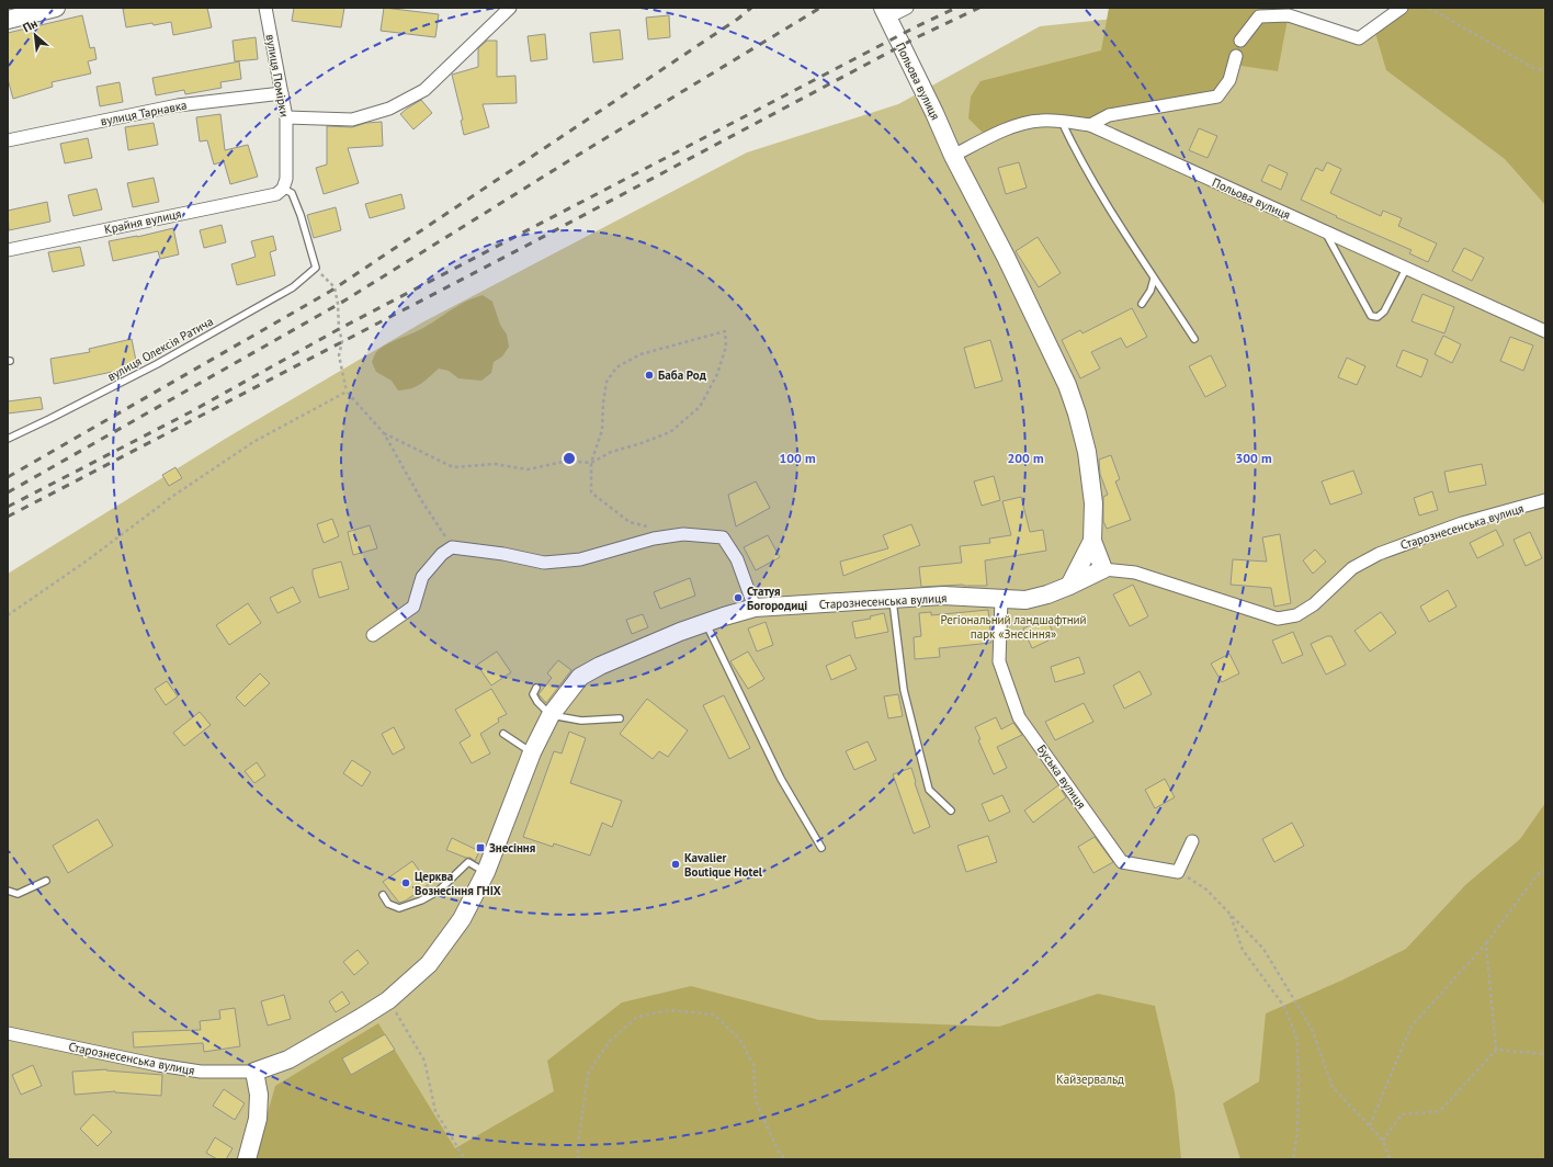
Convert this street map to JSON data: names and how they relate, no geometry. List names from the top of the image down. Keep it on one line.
{"streets":{"street":["вулиця Помірки","Польова вулиця","вулиця Тарнавка","Крайня вулиця","Старознесенська вулиця","Буська вулиця"],"lane":["вулиця Олексія Ратича"]},"crossings":[["вулиця Помірки","вулиця Тарнавка"],["вулиця Помірки","Крайня вулиця"],["Польова вулиця","Старознесенська вулиця"],["Старознесенська вулиця","Буська вулиця"]],"parks":["Регіональний ландшафтний парк «Знесіння»","Кайзервальд"],"places":{"other":["Баба Род","Статуя Богородиці","Kavalier Boutique Hotel","Церква Вознесіння ГНІХ"],"transit":["Знесіння"]},"north":"top left","rings":["100 m","200 m","300 m"]}
